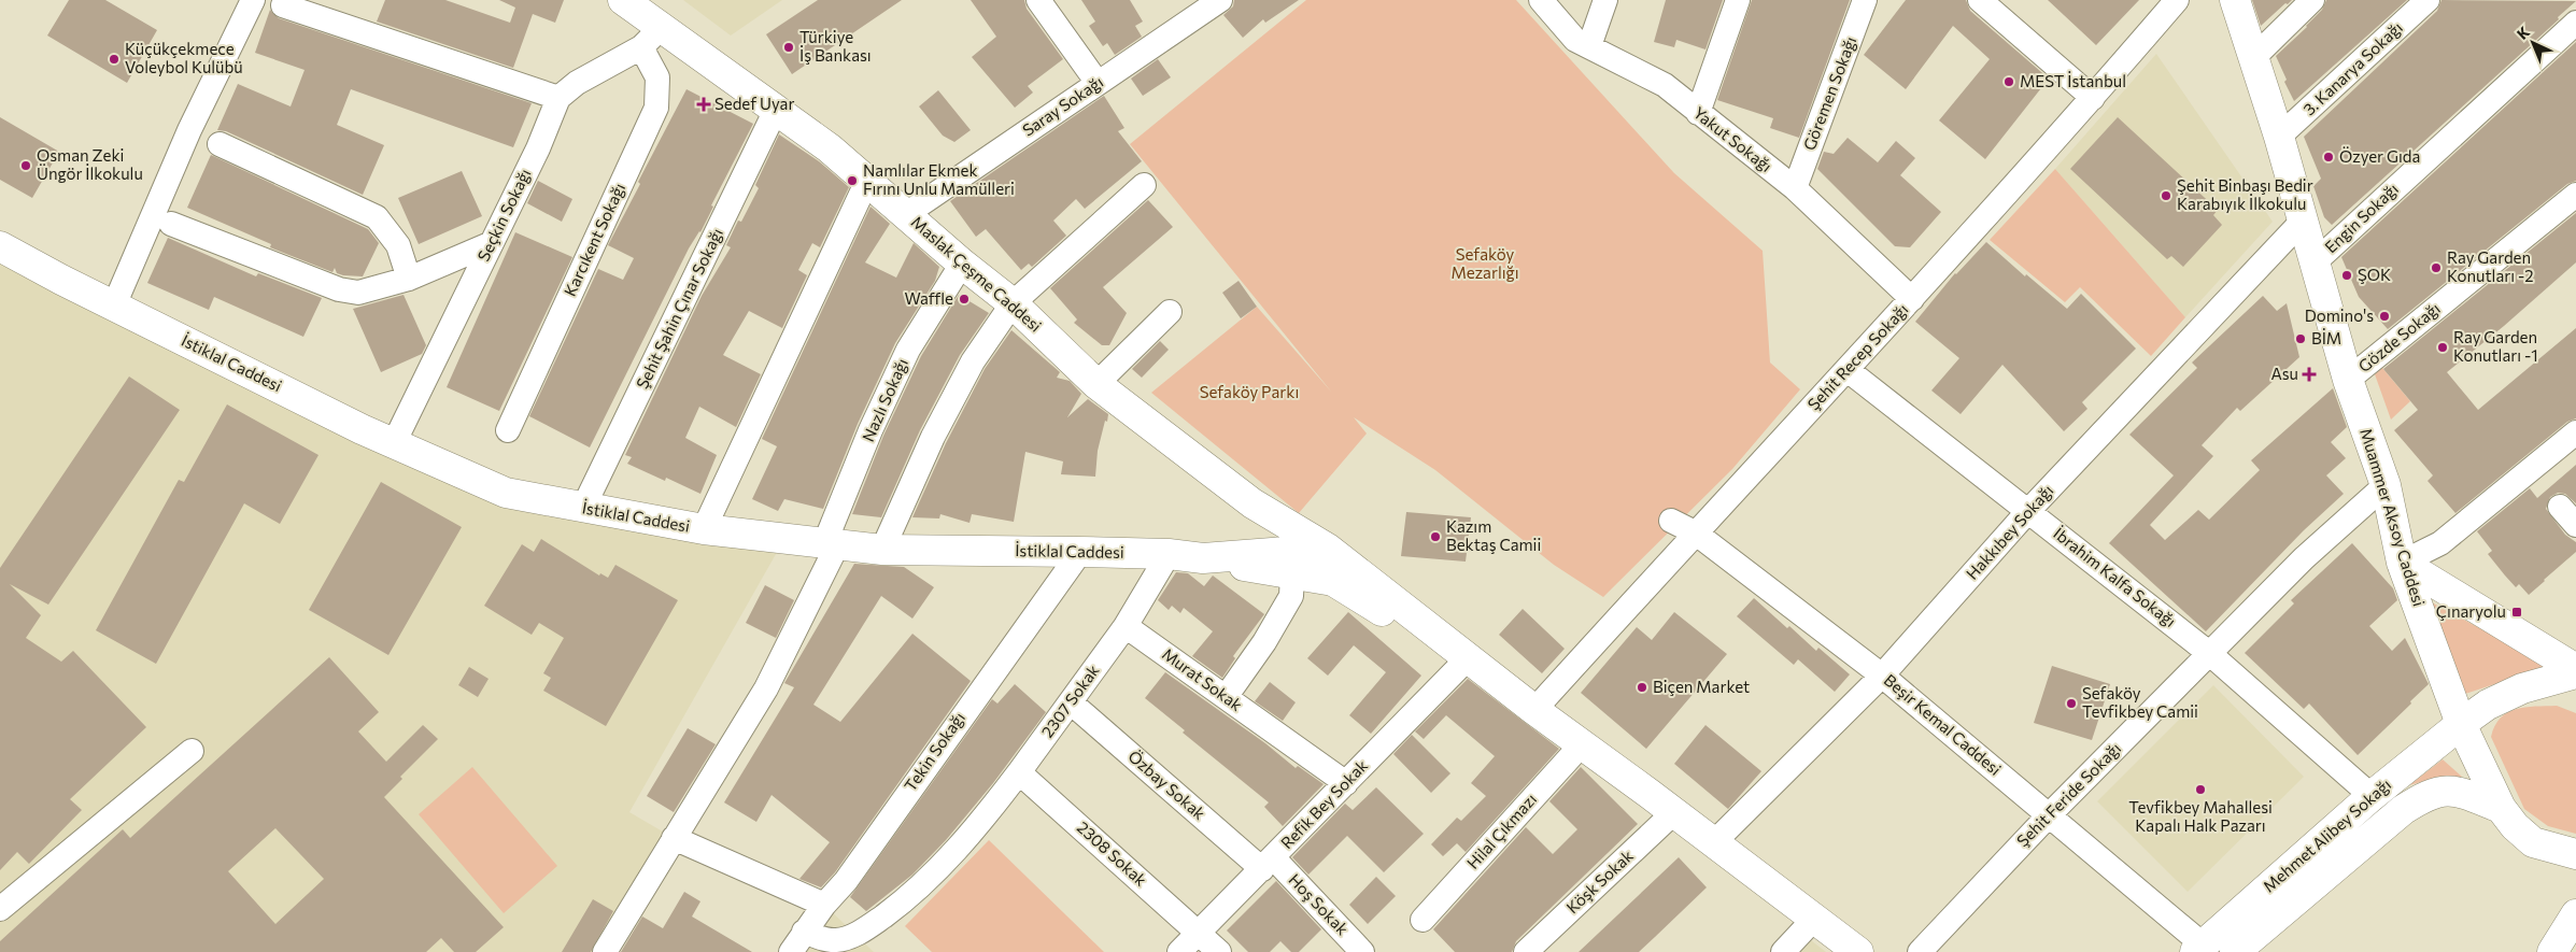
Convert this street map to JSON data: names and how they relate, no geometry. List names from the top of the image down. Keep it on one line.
{"streets":{"street":["3. Kanarya Sokağı","Göremen Sokağı","Saray Sokağı","Yakut Sokağı","Seçkin Sokağı","Engin Sokağı","Karcıkent Sokağı","Maslak Çeşme Caddesi","Şehit Şahin Çınar Sokağı","Gözde Sokağı","Şehit Recep Sokağı","İstiklal Caddesi","Nazlı Sokağı","Muammer Aksoy Caddesi","Hakkıbey Sokağı","İbrahim Kalfa Sokağı","Murat Sokak","2307 Sokak","Beşir Kemal Caddesi","Tekin Sokağı","Özbay Sokak","Şehit Feride Sokağı","Refik Bey Sokak","Hilal Çıkmazı","Mehmet Alibey Sokağı","2308 Sokak","Köşk Sokak","Hoş Sokak"]},"crossings":[["3. Kanarya Sokağı","Muammer Aksoy Caddesi"],["Göremen Sokağı","Yakut Sokağı"],["Saray Sokağı","Maslak Çeşme Caddesi"],["Yakut Sokağı","Şehit Recep Sokağı"],["Seçkin Sokağı","Karcıkent Sokağı"],["Seçkin Sokağı","Maslak Çeşme Caddesi"],["Seçkin Sokağı","İstiklal Caddesi"],["Engin Sokağı","Muammer Aksoy Caddesi"],["Karcıkent Sokağı","Maslak Çeşme Caddesi"],["Maslak Çeşme Caddesi","Şehit Şahin Çınar Sokağı"],["Maslak Çeşme Caddesi","İstiklal Caddesi"],["Maslak Çeşme Caddesi","Nazlı Sokağı"],["Maslak Çeşme Caddesi","Refik Bey Sokak"],["Şehit Şahin Çınar Sokağı","İstiklal Caddesi"],["Gözde Sokağı","Muammer Aksoy Caddesi"],["Şehit Recep Sokağı","İbrahim Kalfa Sokağı"],["Şehit Recep Sokağı","Beşir Kemal Caddesi"],["İstiklal Caddesi","Nazlı Sokağı"],["İstiklal Caddesi","Tekin Sokağı"],["Muammer Aksoy Caddesi","Hakkıbey Sokağı"],["Muammer Aksoy Caddesi","Şehit Feride Sokağı"],["Muammer Aksoy Caddesi","Mehmet Alibey Sokağı"],["Hakkıbey Sokağı","İbrahim Kalfa Sokağı"],["Hakkıbey Sokağı","Beşir Kemal Caddesi"],["İbrahim Kalfa Sokağı","Şehit Feride Sokağı"],["İbrahim Kalfa Sokağı","Mehmet Alibey Sokağı"],["Murat Sokak","2307 Sokak"],["Murat Sokak","Refik Bey Sokak"],["2307 Sokak","Tekin Sokağı"],["2307 Sokak","Özbay Sokak"],["2307 Sokak","2308 Sokak"],["Beşir Kemal Caddesi","Şehit Feride Sokağı"],["Beşir Kemal Caddesi","Mehmet Alibey Sokağı"],["Özbay Sokak","Refik Bey Sokak"],["Özbay Sokak","Hoş Sokak"],["Refik Bey Sokak","2308 Sokak"],["Refik Bey Sokak","Hoş Sokak"]],"parks":["Sefaköy Mezarlığı","Sefaköy Parkı"],"places":{"other":["Türkiye İş Bankası","Küçükçekmece Voleybol Kulübü","MEST İstanbul","Özyer Gıda","Osman Zeki Üngör İlkokulu","Namlılar Ekmek Fırını Unlu Mamülleri","Şehit Binbaşı Bedir Karabıyık İlkokulu","Ray Garden Konutları -2","ŞOK","Waffle","Domino's","BİM","Ray Garden Konutları -1","Kazım Bektaş Camii","Biçen Market","Sefaköy Tevfikbey Camii","Tevfikbey Mahallesi Kapalı Halk Pazarı"],"health":["Sedef Uyar","Asu"],"transit":["Çınaryolu"]},"north":"top left"}
